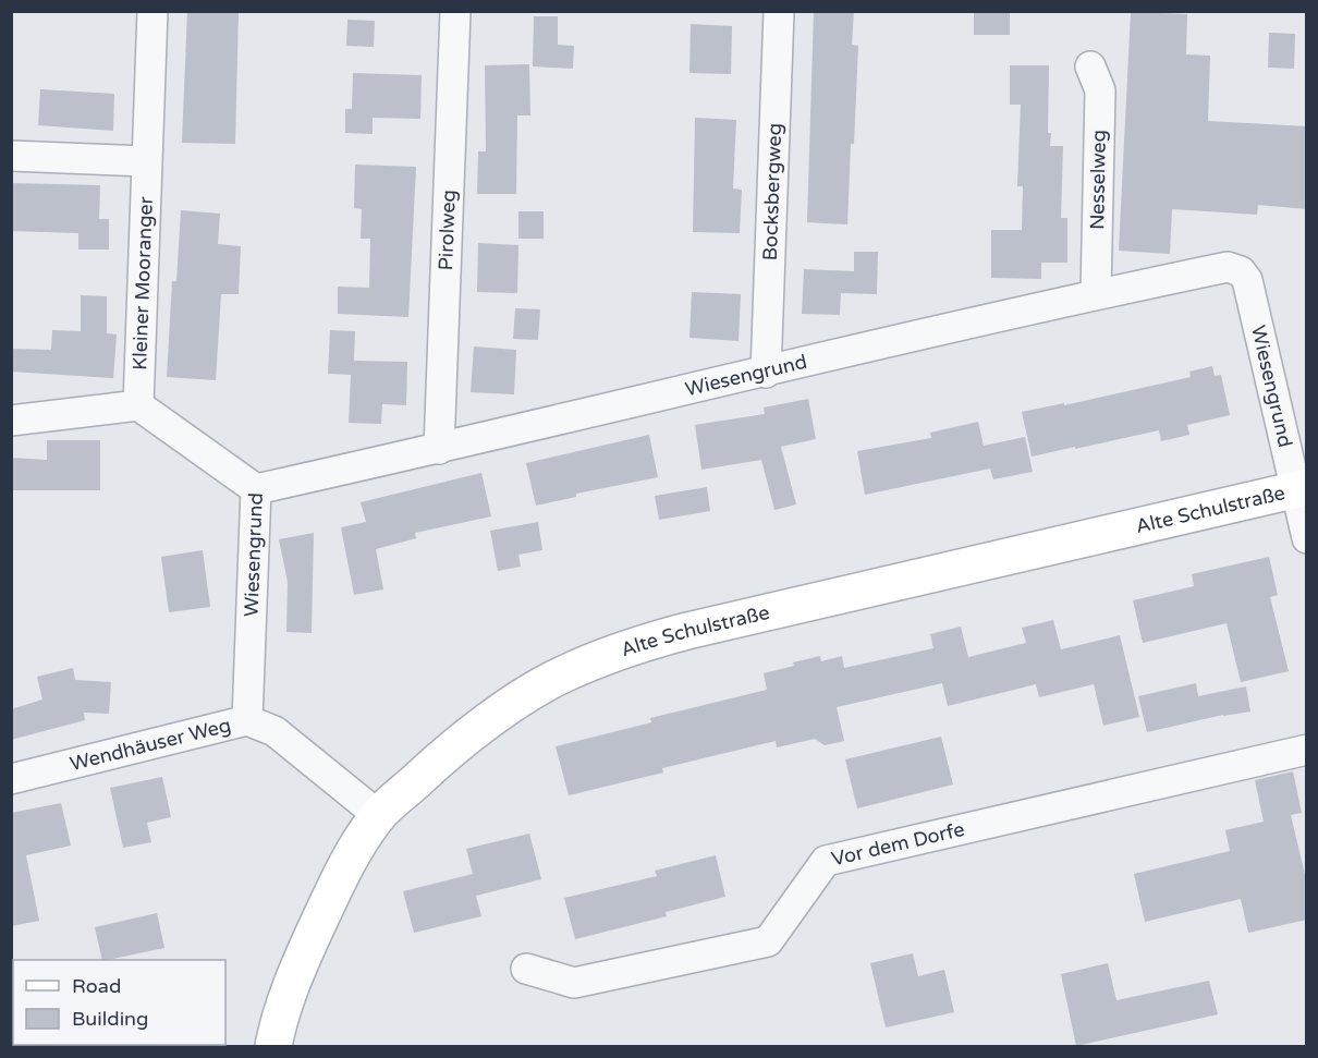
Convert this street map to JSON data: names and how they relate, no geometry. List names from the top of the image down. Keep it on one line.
{"streets":{"street":["Nesselweg","Bocksbergweg","Pirolweg","Kleiner Mooranger","Wiesengrund","Alte Schulstraße","Wendhäuser Weg","Vor dem Dorfe"]},"crossings":[["Nesselweg","Wiesengrund"],["Bocksbergweg","Wiesengrund"],["Pirolweg","Wiesengrund"],["Wiesengrund","Alte Schulstraße"],["Wiesengrund","Wendhäuser Weg"],["Alte Schulstraße","Wendhäuser Weg"]],"legend":["Road","Building"]}
